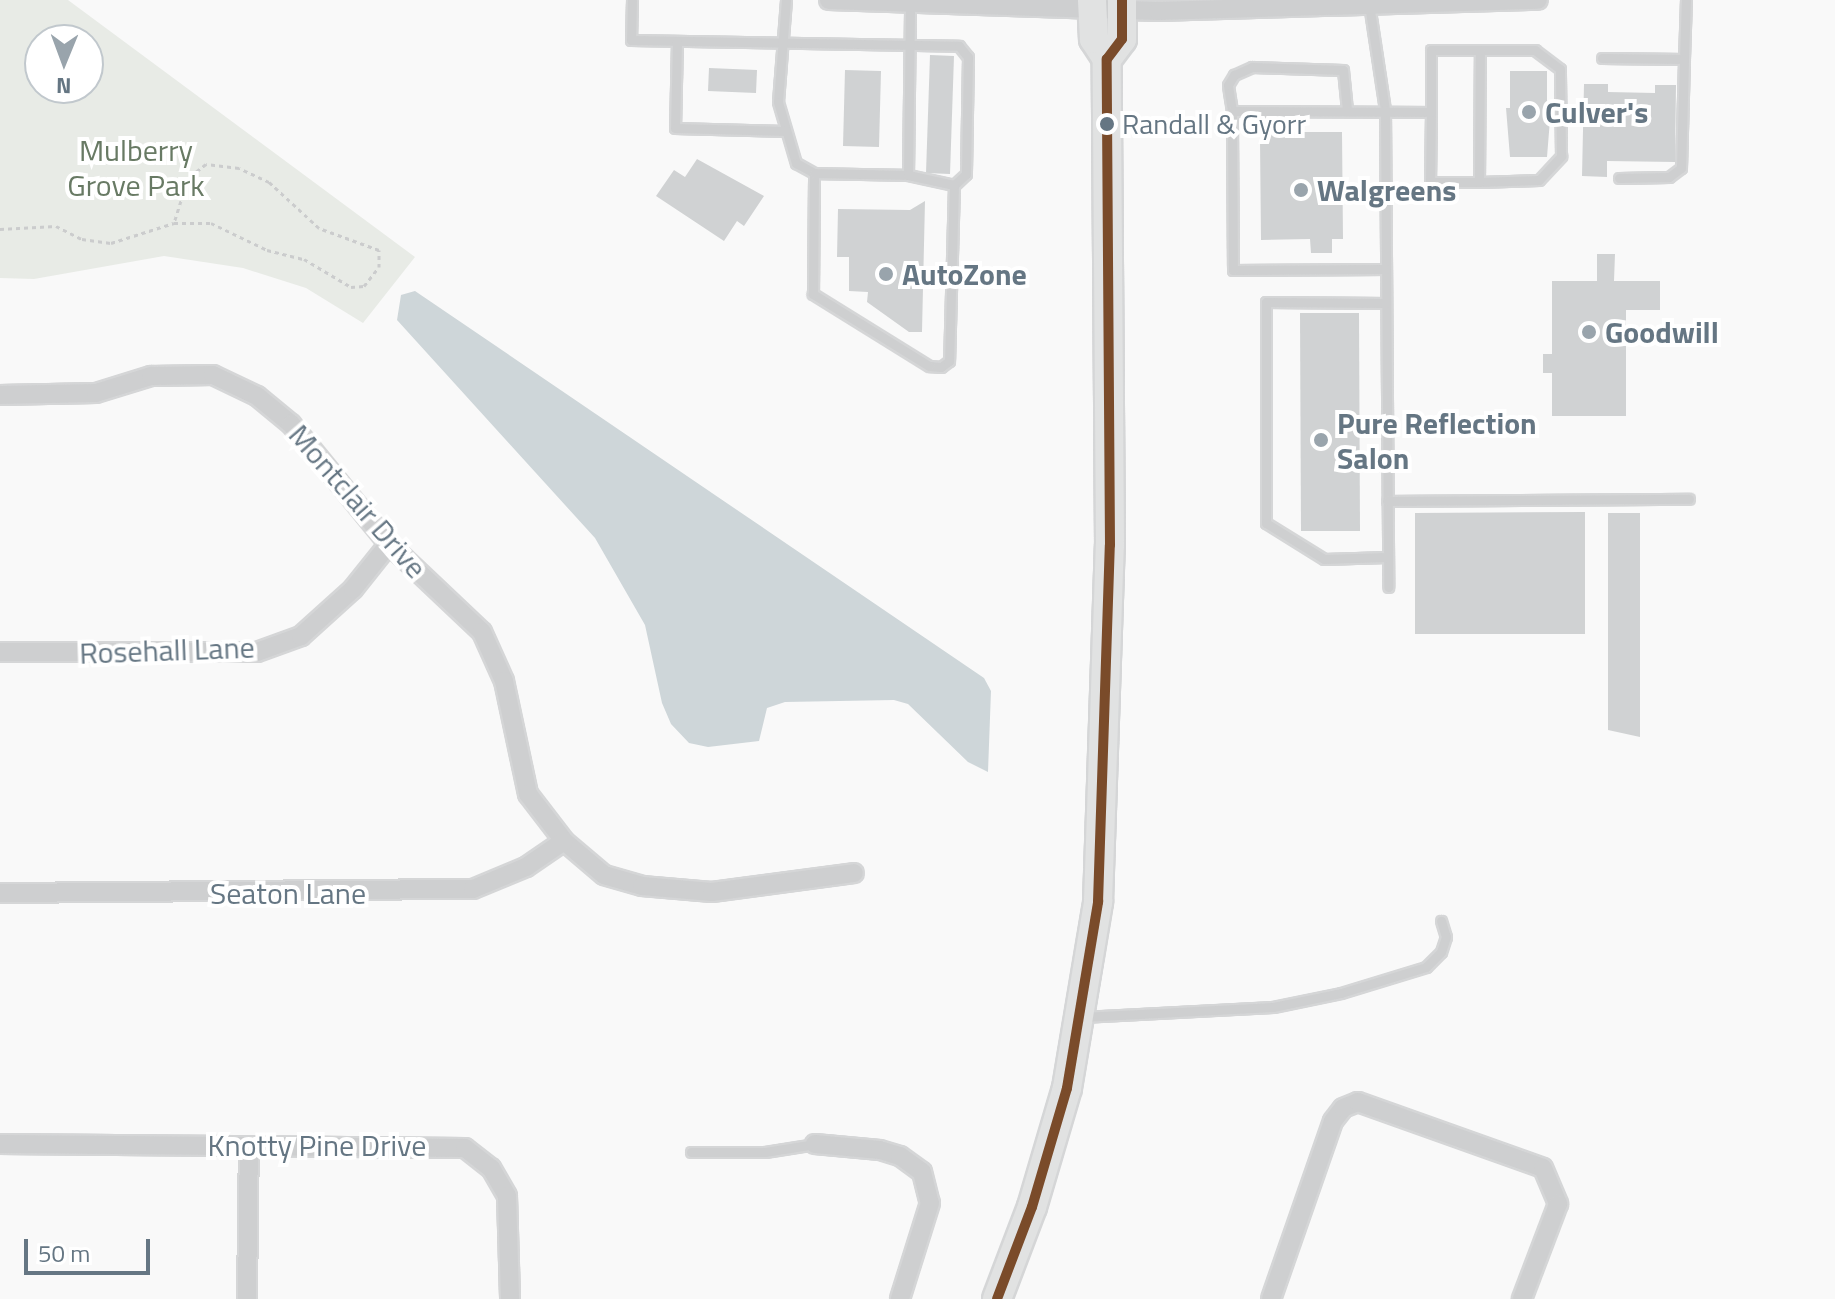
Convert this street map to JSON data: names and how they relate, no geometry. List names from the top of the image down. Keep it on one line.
{"streets":{"street":["Montclair Drive","Rosehall Lane","Seaton Lane","Knotty Pine Drive"]},"crossings":[["Montclair Drive","Rosehall Lane"],["Montclair Drive","Seaton Lane"]],"parks":["Mulberry Grove Park"],"places":["Culver's","Randall & Gyorr","Walgreens","AutoZone","Goodwill","Pure Reflection Salon"],"scale_bar":"50 m","north":"bottom"}
